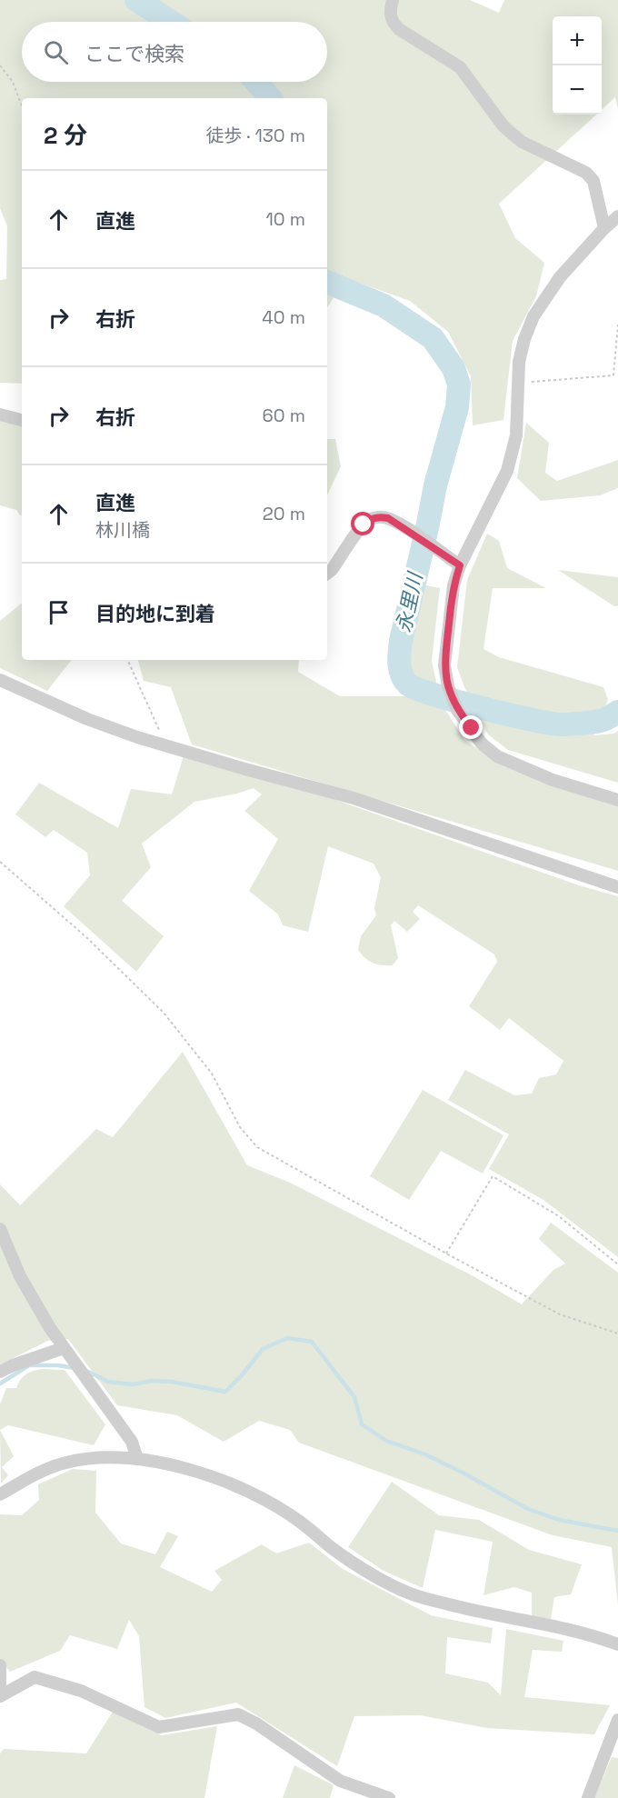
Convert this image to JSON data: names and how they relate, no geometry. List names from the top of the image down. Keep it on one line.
{"water":["永里川"],"page":{"map_buttons":["+","−"],"search":"ここで検索","heading":["2 分","徒歩 · 130 m"],"list":[["直進","10 m"],["右折","40 m"],["右折","60 m"],["直進","林川橋","20 m"],"目的地に到着"]}}
